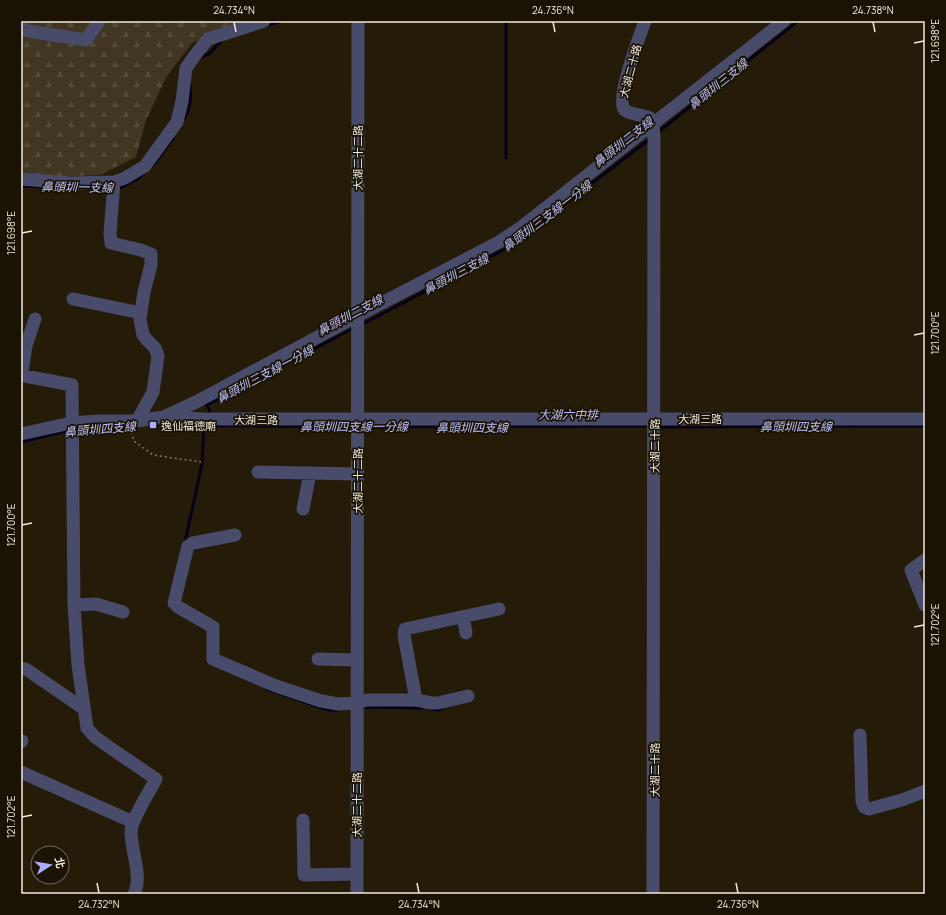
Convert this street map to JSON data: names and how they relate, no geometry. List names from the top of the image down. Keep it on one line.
{"streets":{"street":["大湖二十路","大湖二十二路","大湖三路"]},"crossings":[["大湖二十路","大湖三路"],["大湖二十二路","大湖三路"]],"water":["鼻頭圳三支線","鼻頭圳二支線","鼻頭圳一支線","鼻頭圳三支線一分線","大湖六中排","鼻頭圳四支線一分線","鼻頭圳四支線"],"places":{"transit":["逸仙福德廟"]},"north":"right","coordinates":["24.734°N","24.736°N","24.738°N","121.698°E","121.700°E","121.702°E","24.732°N"]}
